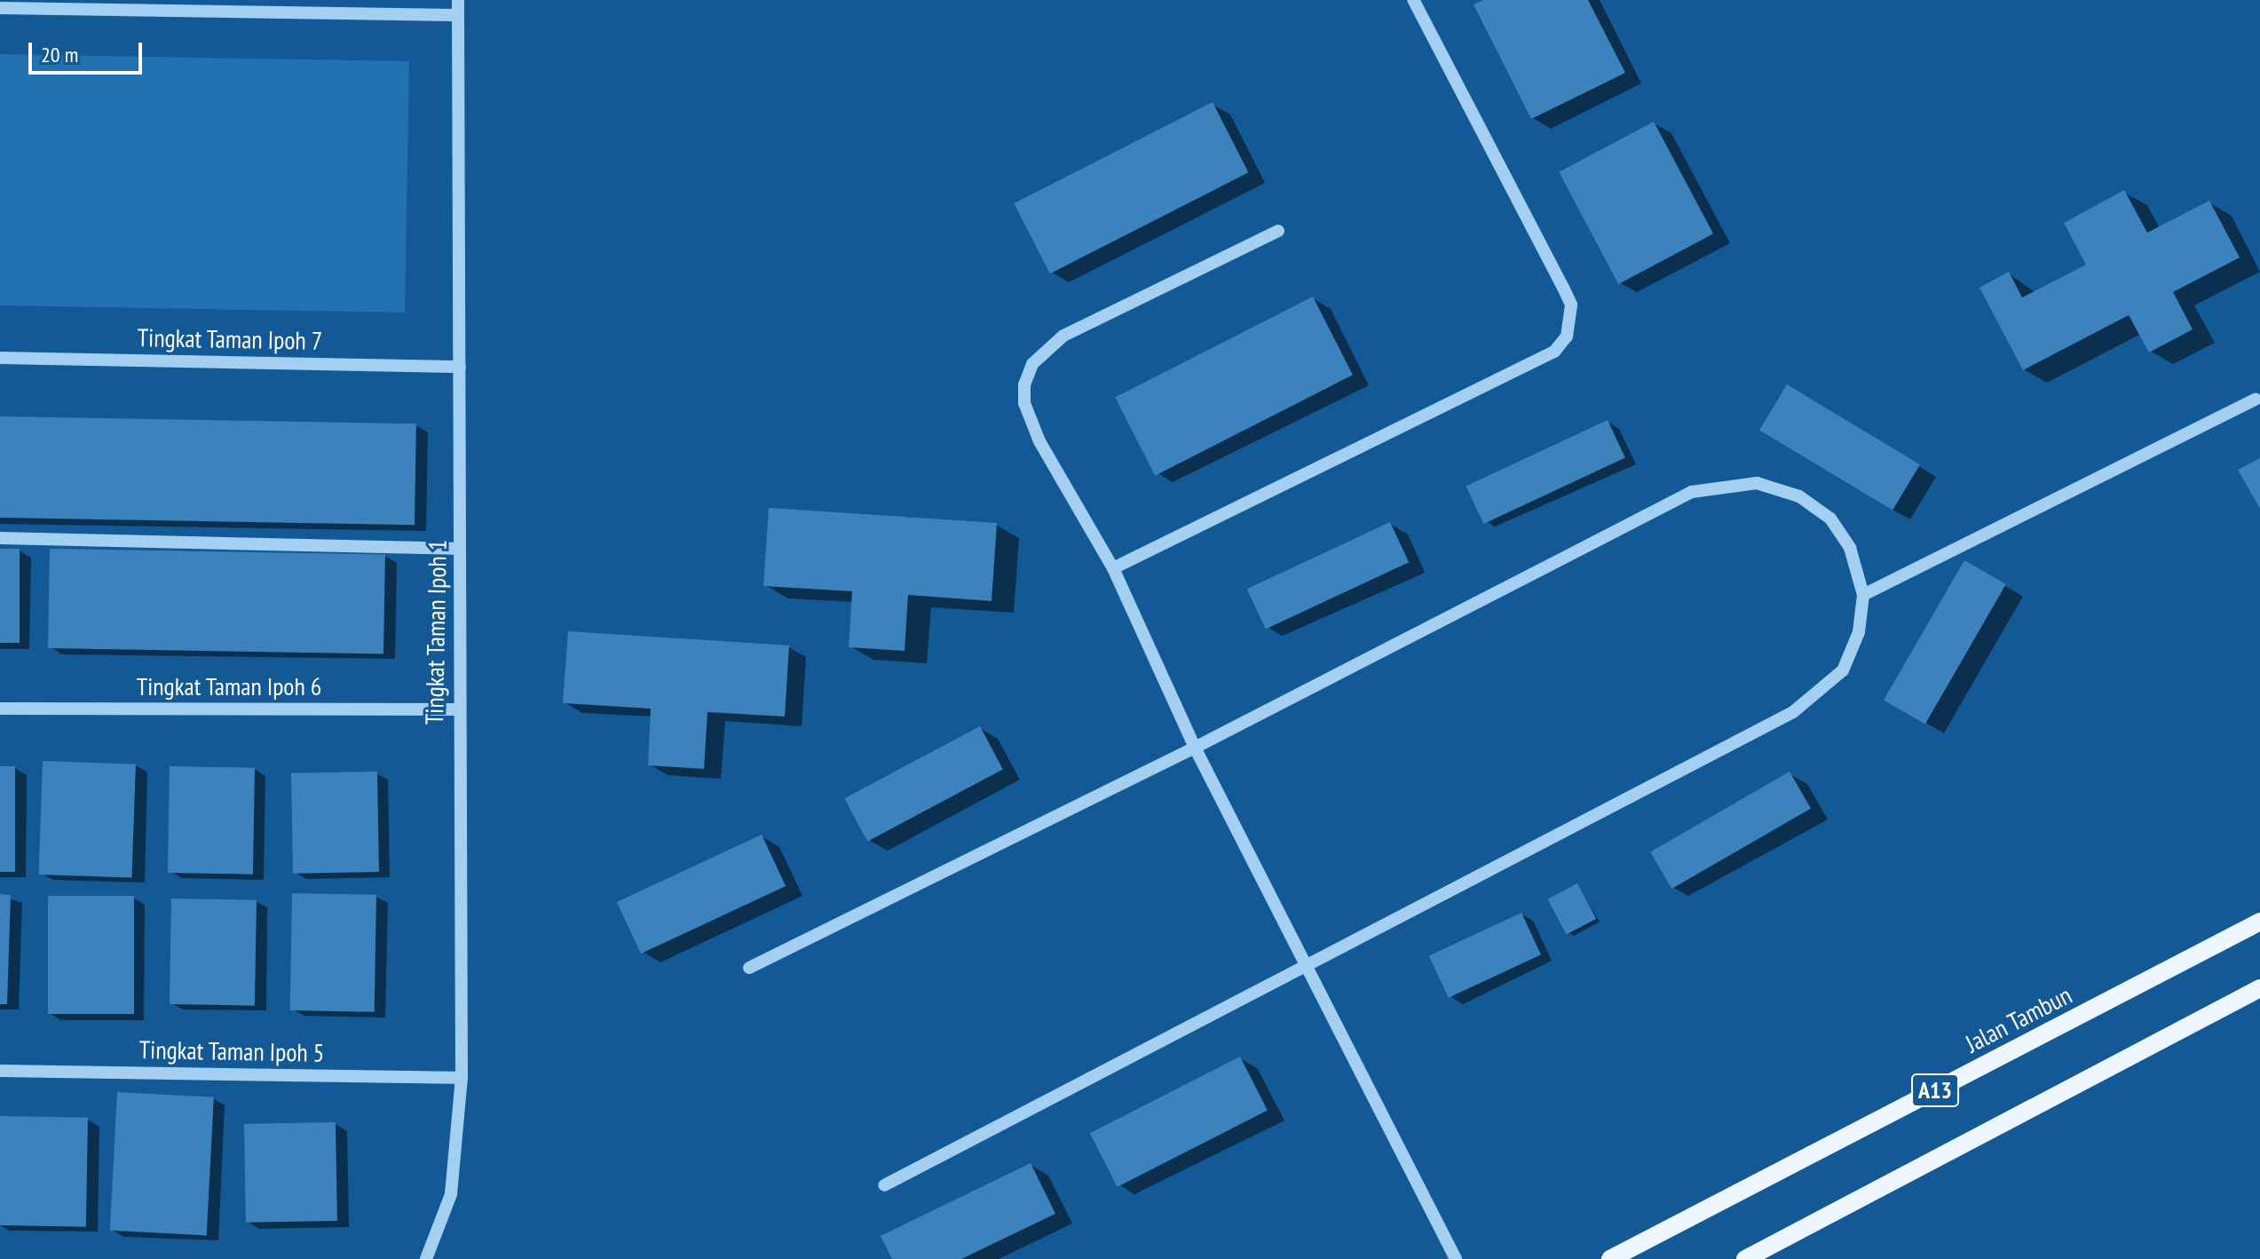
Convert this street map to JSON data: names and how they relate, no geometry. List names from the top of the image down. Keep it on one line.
{"streets":{"main road":["Jalan Tambun","A13"],"street":["Tingkat Taman Ipoh 7","Tingkat Taman Ipoh 1","Tingkat Taman Ipoh 6","Tingkat Taman Ipoh 5"]},"crossings":[["Tingkat Taman Ipoh 7","Tingkat Taman Ipoh 1"],["Tingkat Taman Ipoh 1","Tingkat Taman Ipoh 6"],["Tingkat Taman Ipoh 1","Tingkat Taman Ipoh 5"]],"scale_bar":"20 m"}
